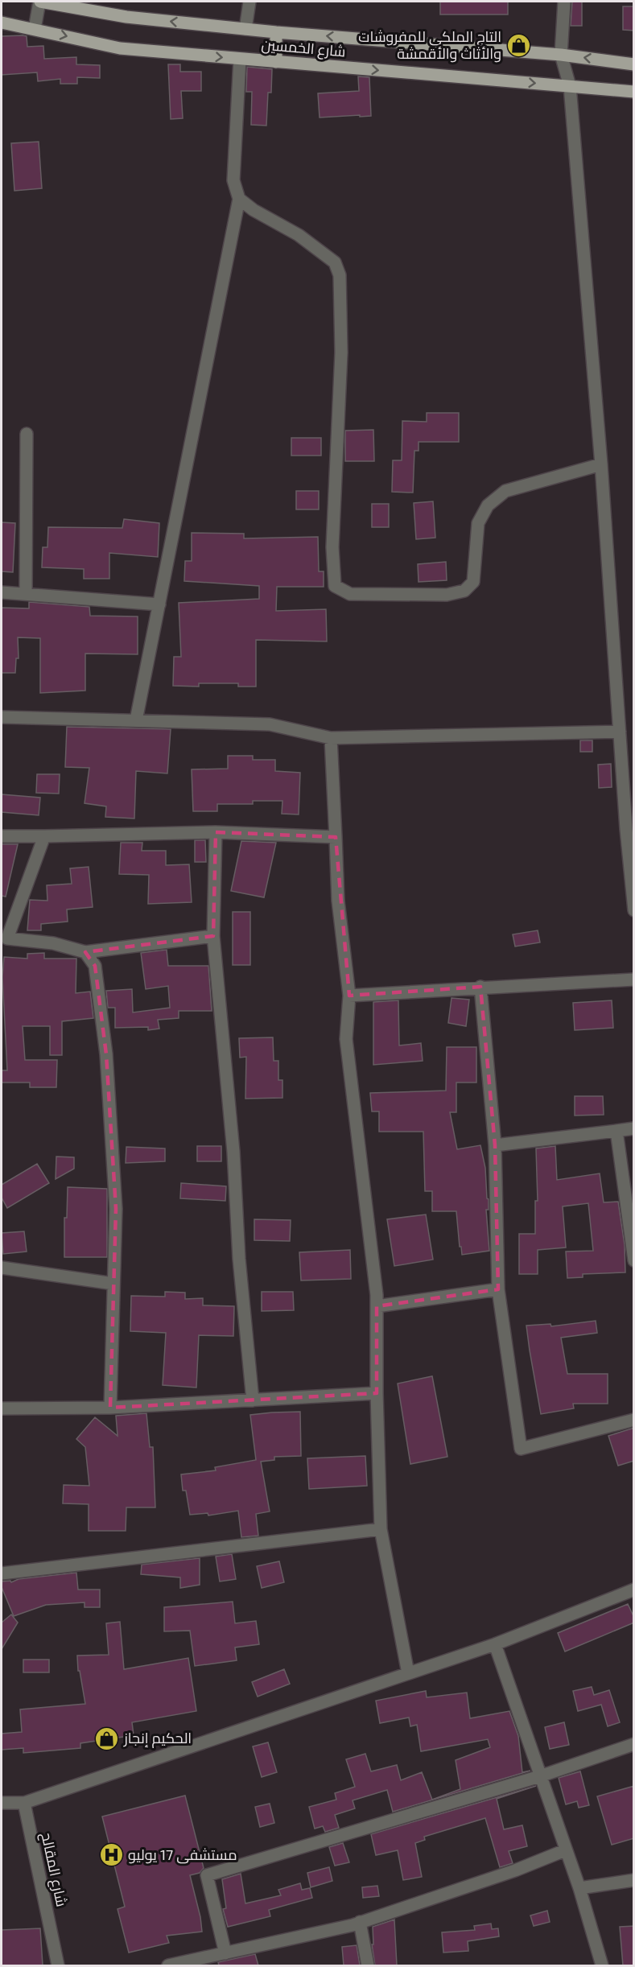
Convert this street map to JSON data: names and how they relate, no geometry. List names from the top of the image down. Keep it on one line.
{"streets":{"main road":["شارع الخمسين"],"street":["شارع المقالح"]},"places":{"shop":["التاج الملكي للمفروشات والأثاث والأقمشة","الحكيم إنجاز"],"hospital":["مستشفى 17 يوليو"]}}
